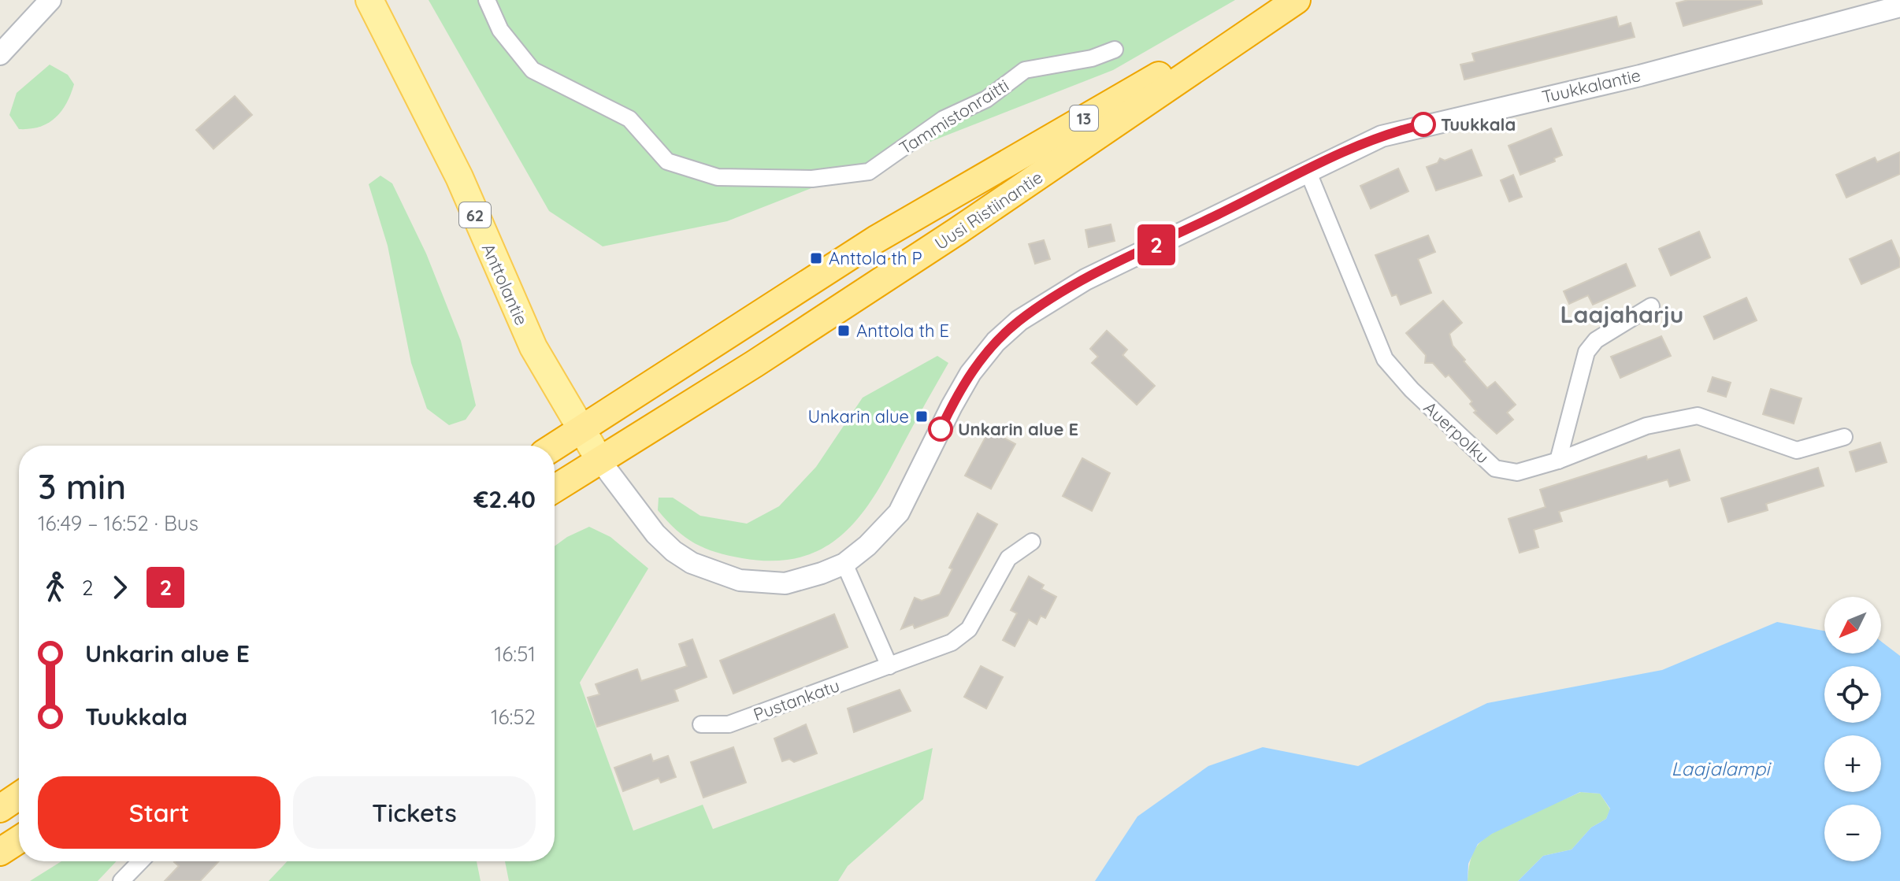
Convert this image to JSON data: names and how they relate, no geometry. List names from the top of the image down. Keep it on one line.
{"streets":{"highway":["13","Uusi Ristiinantie"],"main road":["62","Anttolantie"],"street":["Tuukkalantie","Tammistonraitti","Auerpolku","Pustankatu"]},"crossings":[["Tuukkalantie","Uusi Ristiinantie"],["Tuukkalantie","62"],["Tuukkalantie","Auerpolku"],["Uusi Ristiinantie","62"],["Uusi Ristiinantie","Anttolantie"],["62","Anttolantie"]],"districts":["Laajaharju"],"water":["Laajalampi"],"places":{"other":["Tuukkala","Unkarin alue E"],"transit":["Anttola th P","Anttola th E","Unkarin alue"]},"lines":["bus line 2"],"north":"bottom left","page":{"on_map":"2","heading":["3 min","16:49 – 16:52 · Bus","€2.40"],"legs":["2","2"],"map_buttons":["+","−"],"list":[{"name":"Unkarin alue E","value":"16:51"},{"name":"Tuukkala","value":"16:52"}],"buttons":["Start","Tickets"]}}
